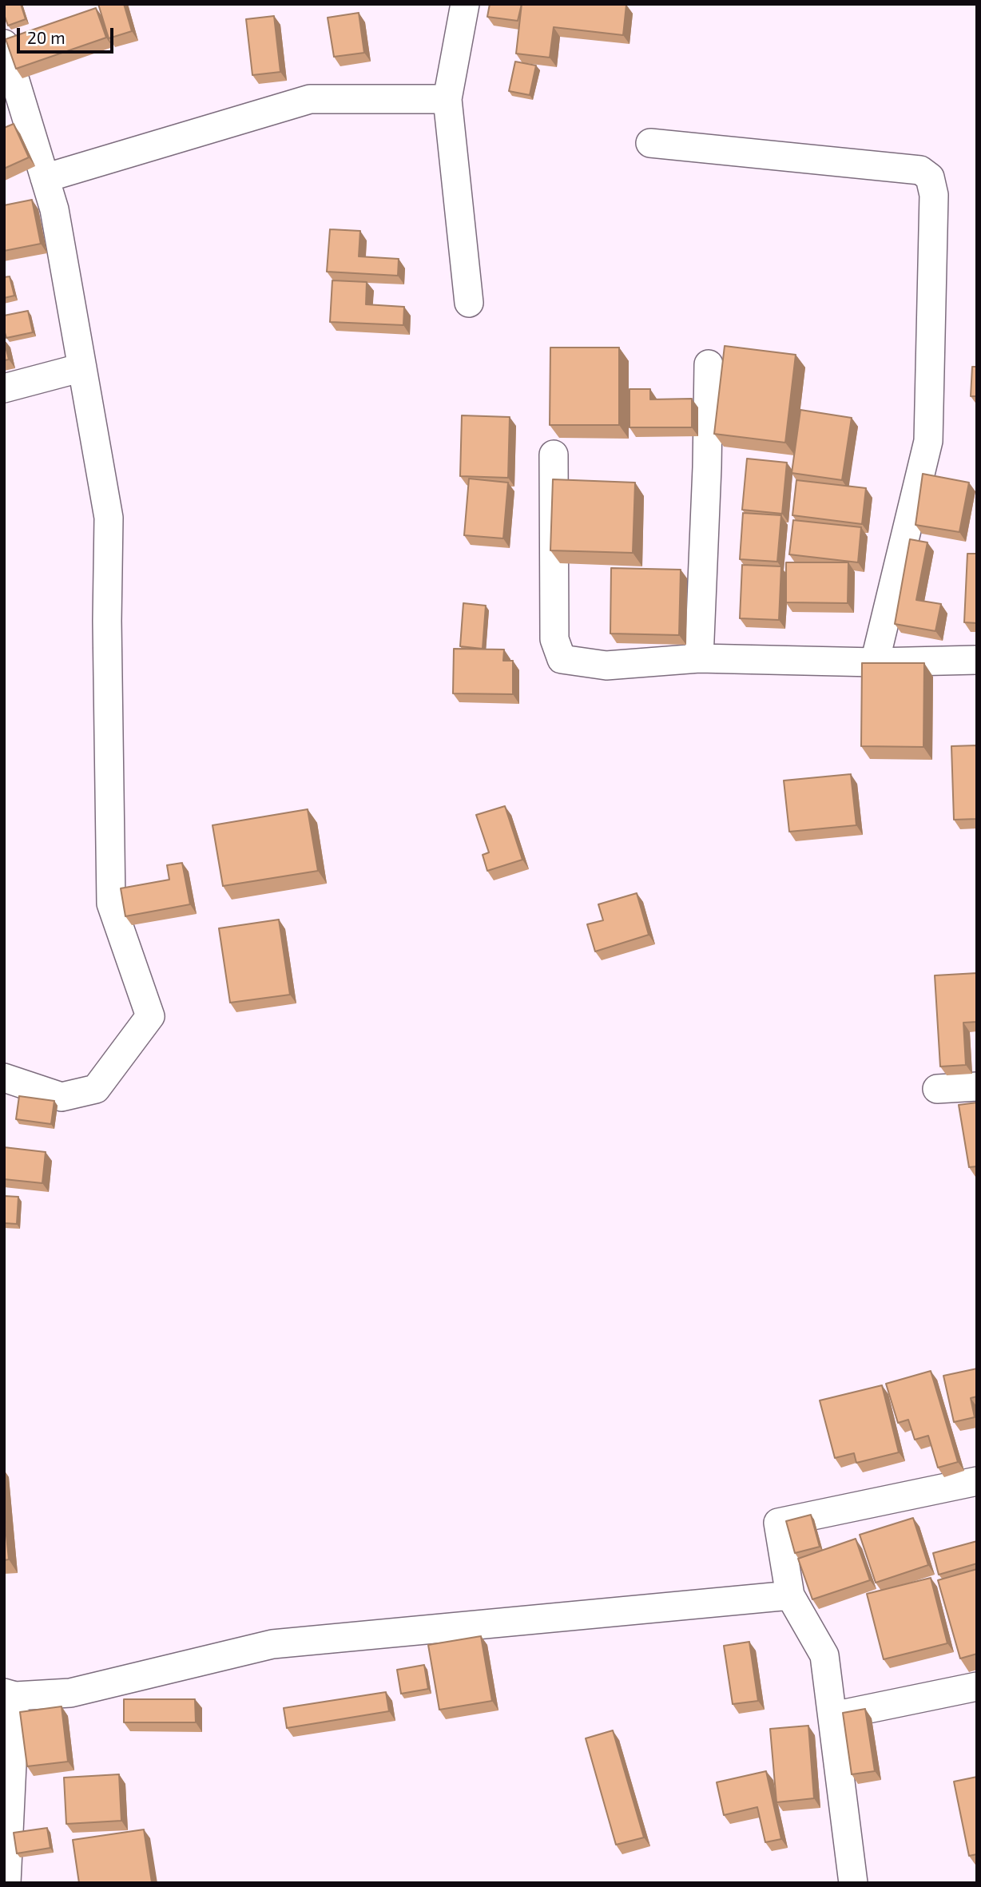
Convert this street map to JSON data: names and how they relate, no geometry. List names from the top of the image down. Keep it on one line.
{"scale_bar":"20 m"}
